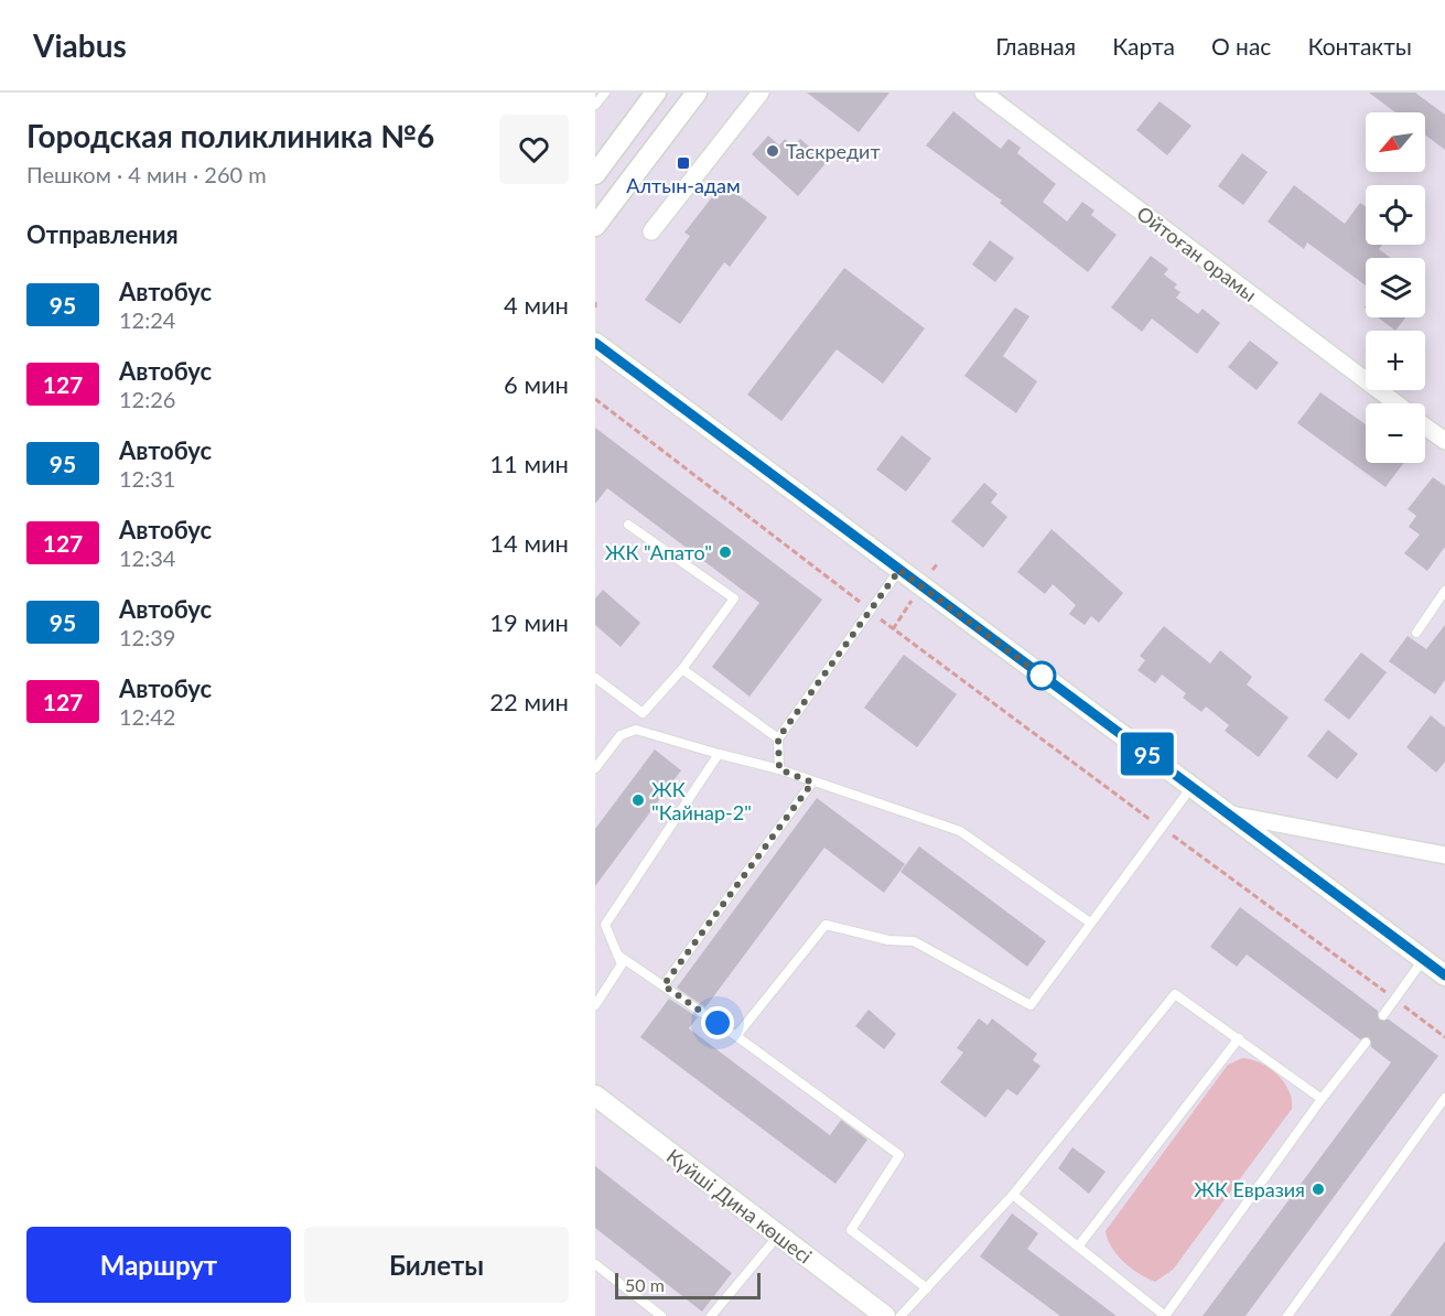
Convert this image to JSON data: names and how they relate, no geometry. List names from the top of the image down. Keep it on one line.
{"streets":{"street":["Ойтоған орамы","Күйші Дина көшесі"]},"places":{"other":["Таскредит","ЖК \"Апато\"","ЖК \"Кайнар-2\"","ЖК Евразия"],"transit":["Алтын-адам"]},"lines":["bus line 95"],"scale_bar":"50 m","north":"bottom left","page":{"header":"Viabus","nav":["Главная","Карта","О нас","Контакты"],"heading":[["Городская поликлиника №6","Пешком · 4 мин · 260 m"],"Отправления"],"on_map":"95","map_buttons":["+","−"],"list":[{"mark":"95","name":"Автобус","note":"12:24","value":"4 мин"},{"mark":"127","name":"Автобус","note":"12:26","value":"6 мин"},{"mark":"95","name":"Автобус","note":"12:31","value":"11 мин"},{"mark":"127","name":"Автобус","note":"12:34","value":"14 мин"},{"mark":"95","name":"Автобус","note":"12:39","value":"19 мин"},{"mark":"127","name":"Автобус","note":"12:42","value":"22 мин"}],"buttons":["Маршрут","Билеты"],"scale":"50 m"}}
